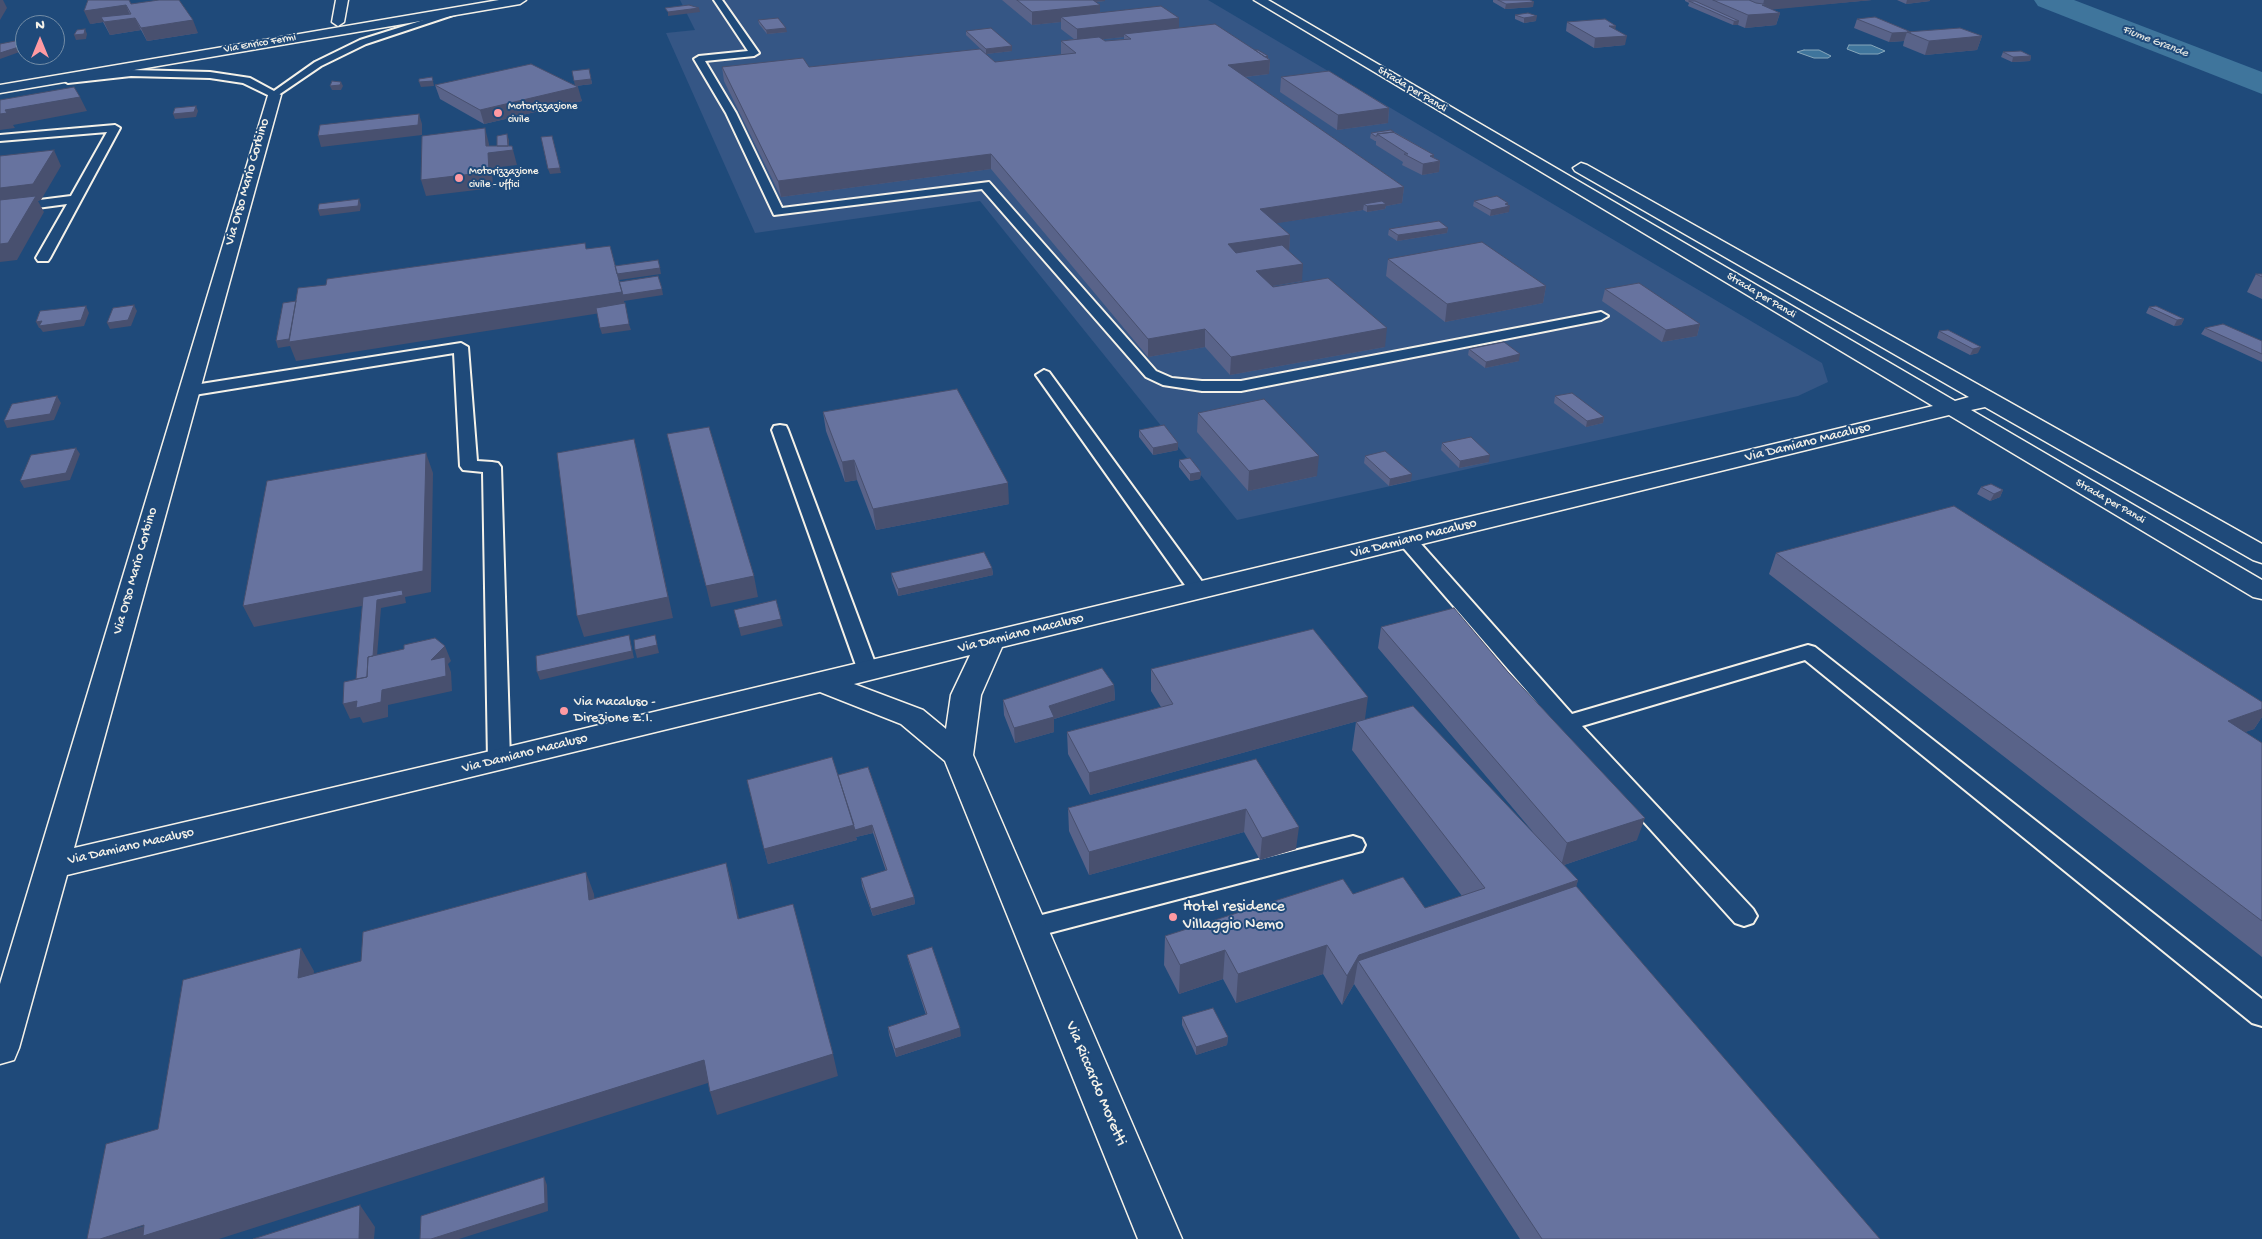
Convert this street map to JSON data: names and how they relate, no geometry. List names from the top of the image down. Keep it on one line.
{"streets":{"street":["Via Enrico Fermi","Strada per Pandi","Via Orso Mario Corbino","Via Damiano Macaluso","Via Riccardo Moretti"]},"crossings":[["Strada per Pandi","Via Damiano Macaluso"],["Via Orso Mario Corbino","Via Damiano Macaluso"]],"water":["Fiume Grande"],"places":["Motorizzazione civile","Motorizzazione civile - uffici","Via Macaluso - Direzione Z.I.","Hotel residence Villaggio Nemo"],"north":"top"}
